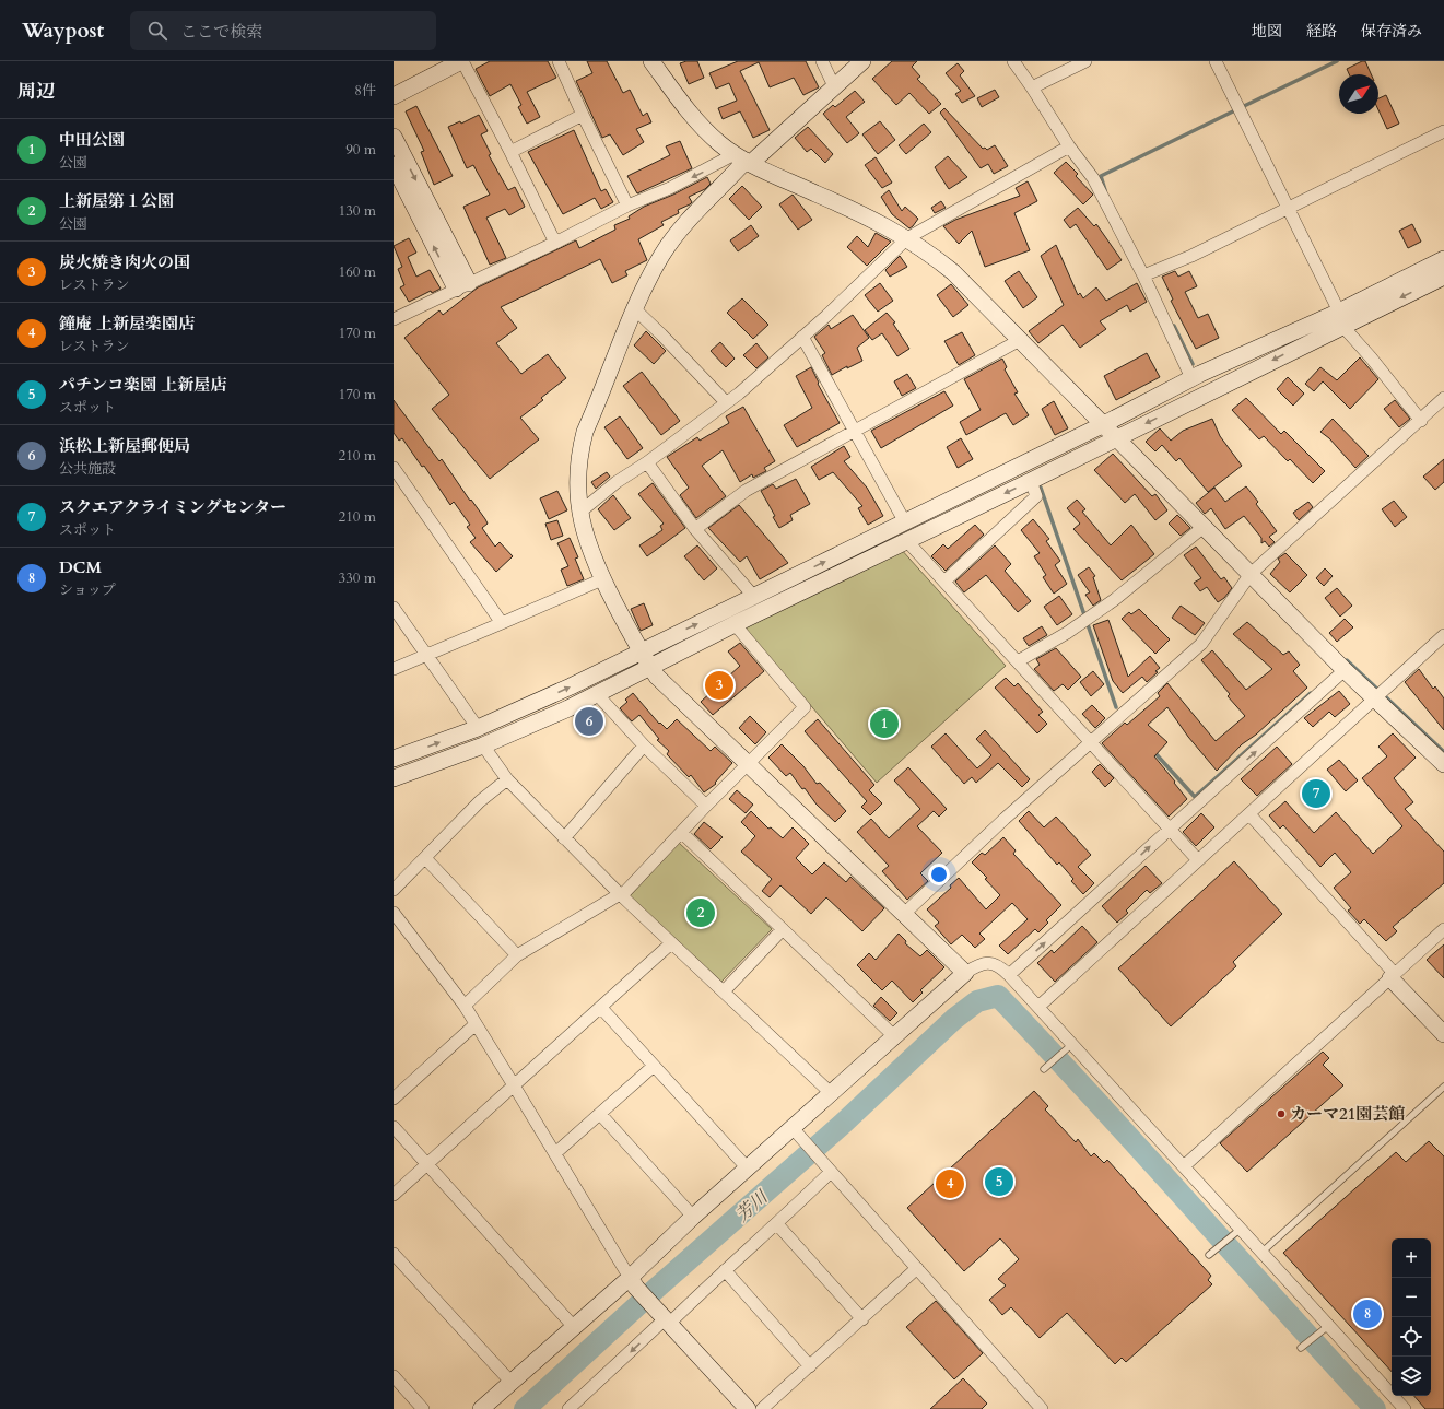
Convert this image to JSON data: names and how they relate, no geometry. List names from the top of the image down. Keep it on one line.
{"water":["芳川"],"places":["カーマ21園芸館"],"north":"top right","page":{"header":"Waypost","search":"ここで検索","nav":["地図","経路","保存済み"],"heading":["周辺","8件"],"list":[{"mark":"1","name":"中田公園","note":"公園","value":"90 m"},{"mark":"2","name":"上新屋第１公園","note":"公園","value":"130 m"},{"mark":"3","name":"炭火焼き肉火の国","note":"レストラン","value":"160 m"},{"mark":"4","name":"鐘庵 上新屋楽園店","note":"レストラン","value":"170 m"},{"mark":"5","name":"パチンコ楽園 上新屋店","note":"スポット","value":"170 m"},{"mark":"6","name":"浜松上新屋郵便局","note":"公共施設","value":"210 m"},{"mark":"7","name":"スクエアクライミングセンター","note":"スポット","value":"210 m"},{"mark":"8","name":"DCM","note":"ショップ","value":"330 m"}],"pins":["3","6","1","7","2","5","4","8"],"map_buttons":["+","−"]}}
